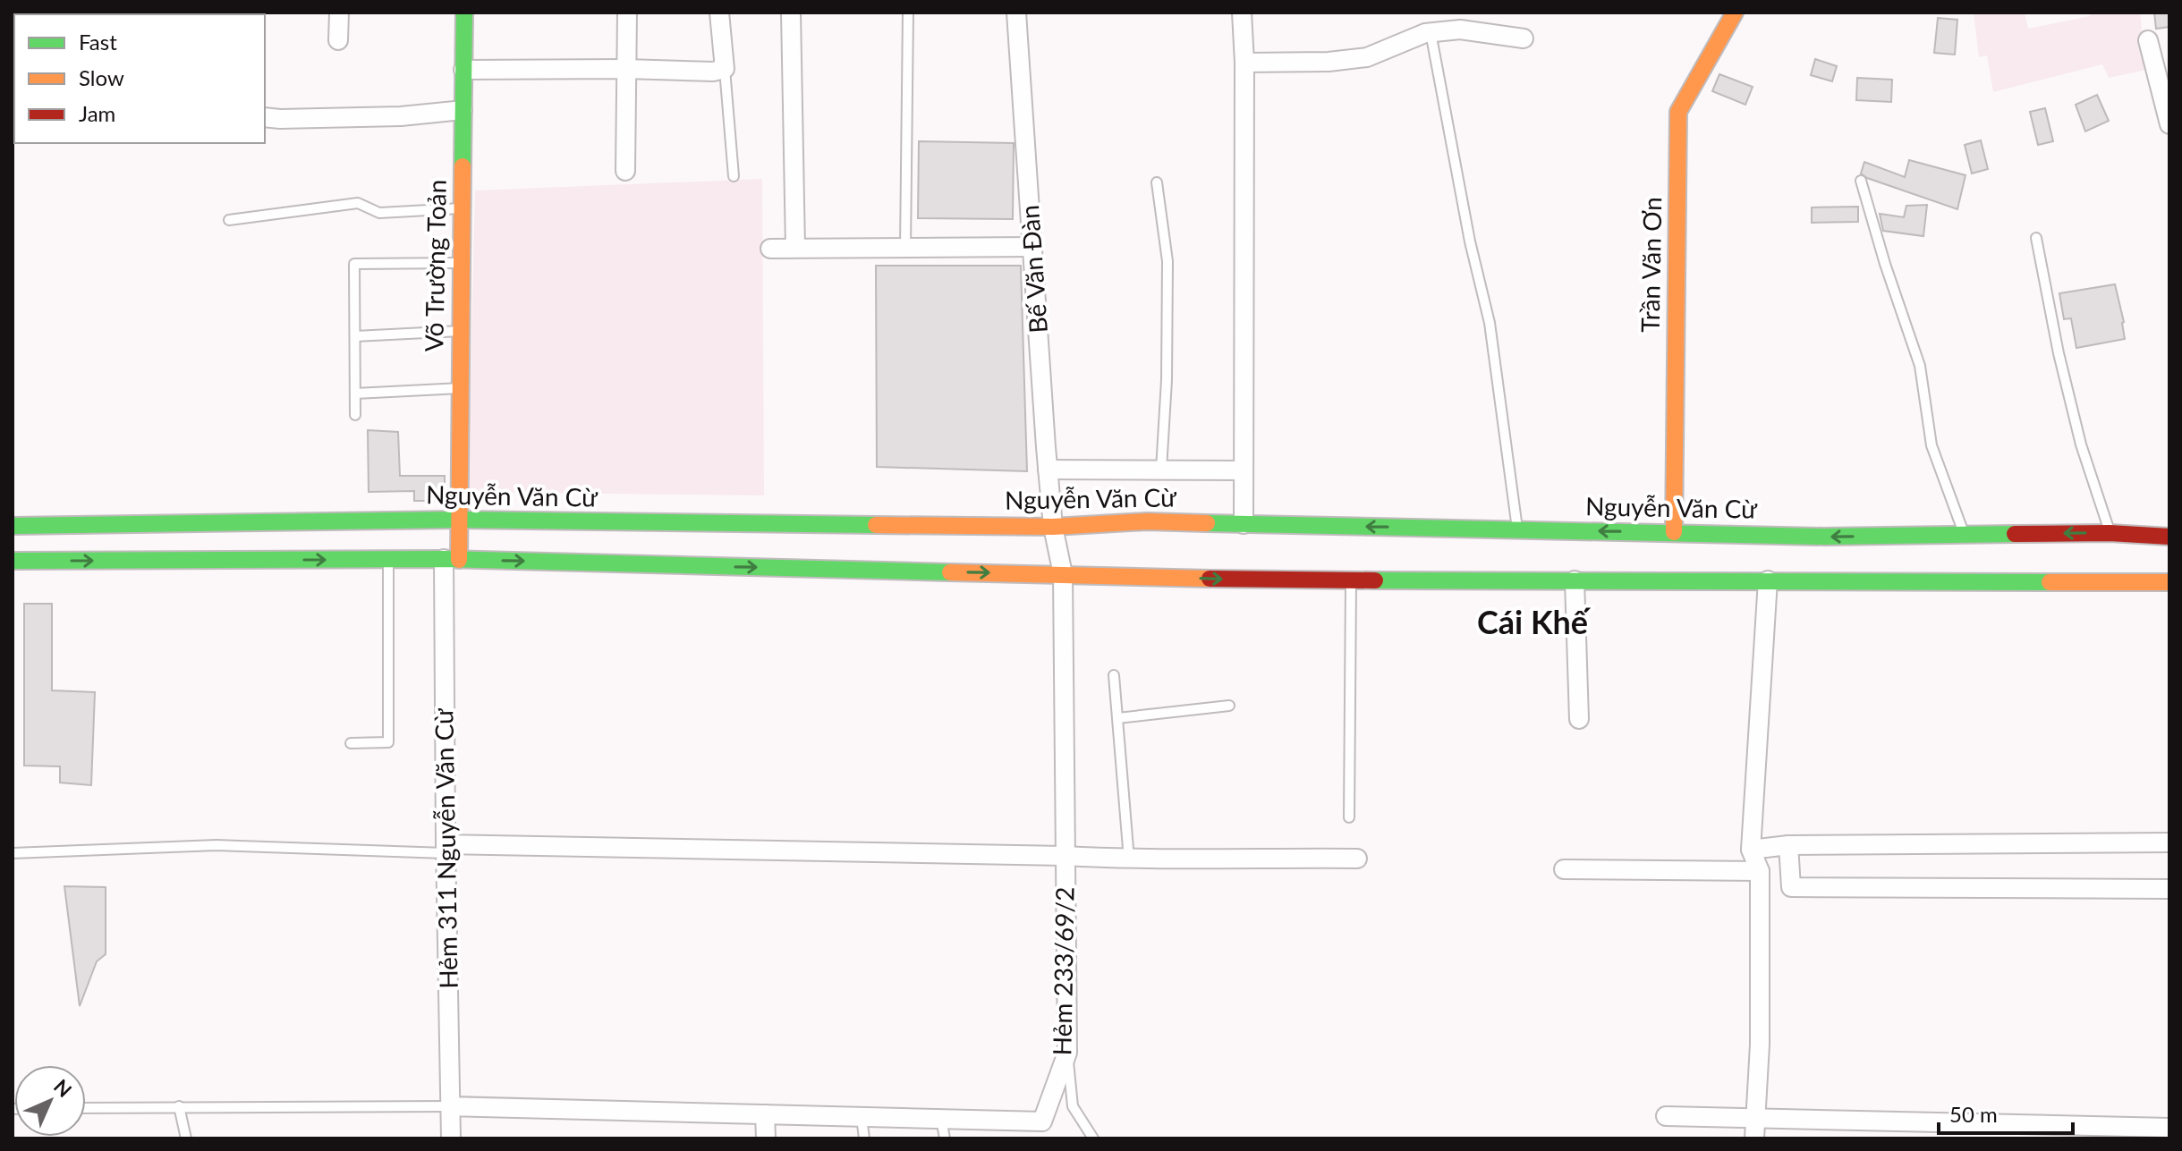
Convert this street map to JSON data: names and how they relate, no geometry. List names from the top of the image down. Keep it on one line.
{"streets":{"main road":["Trần Văn Ơn","Võ Trường Toản","Nguyễn Văn Cừ"],"street":["Bế Văn Đàn","Hẻm 311 Nguyễn Văn Cừ","Hẻm 233/69/2"]},"crossings":[["Trần Văn Ơn","Nguyễn Văn Cừ"],["Võ Trường Toản","Nguyễn Văn Cừ"],["Võ Trường Toản","Hẻm 311 Nguyễn Văn Cừ"],["Bế Văn Đàn","Nguyễn Văn Cừ"],["Bế Văn Đàn","Hẻm 233/69/2"],["Nguyễn Văn Cừ","Hẻm 233/69/2"],["Hẻm 311 Nguyễn Văn Cừ","Hẻm 233/69/2"]],"districts":["Cái Khế"],"legend":["Fast","Slow","Jam"],"scale_bar":"50 m","north":"top right"}
